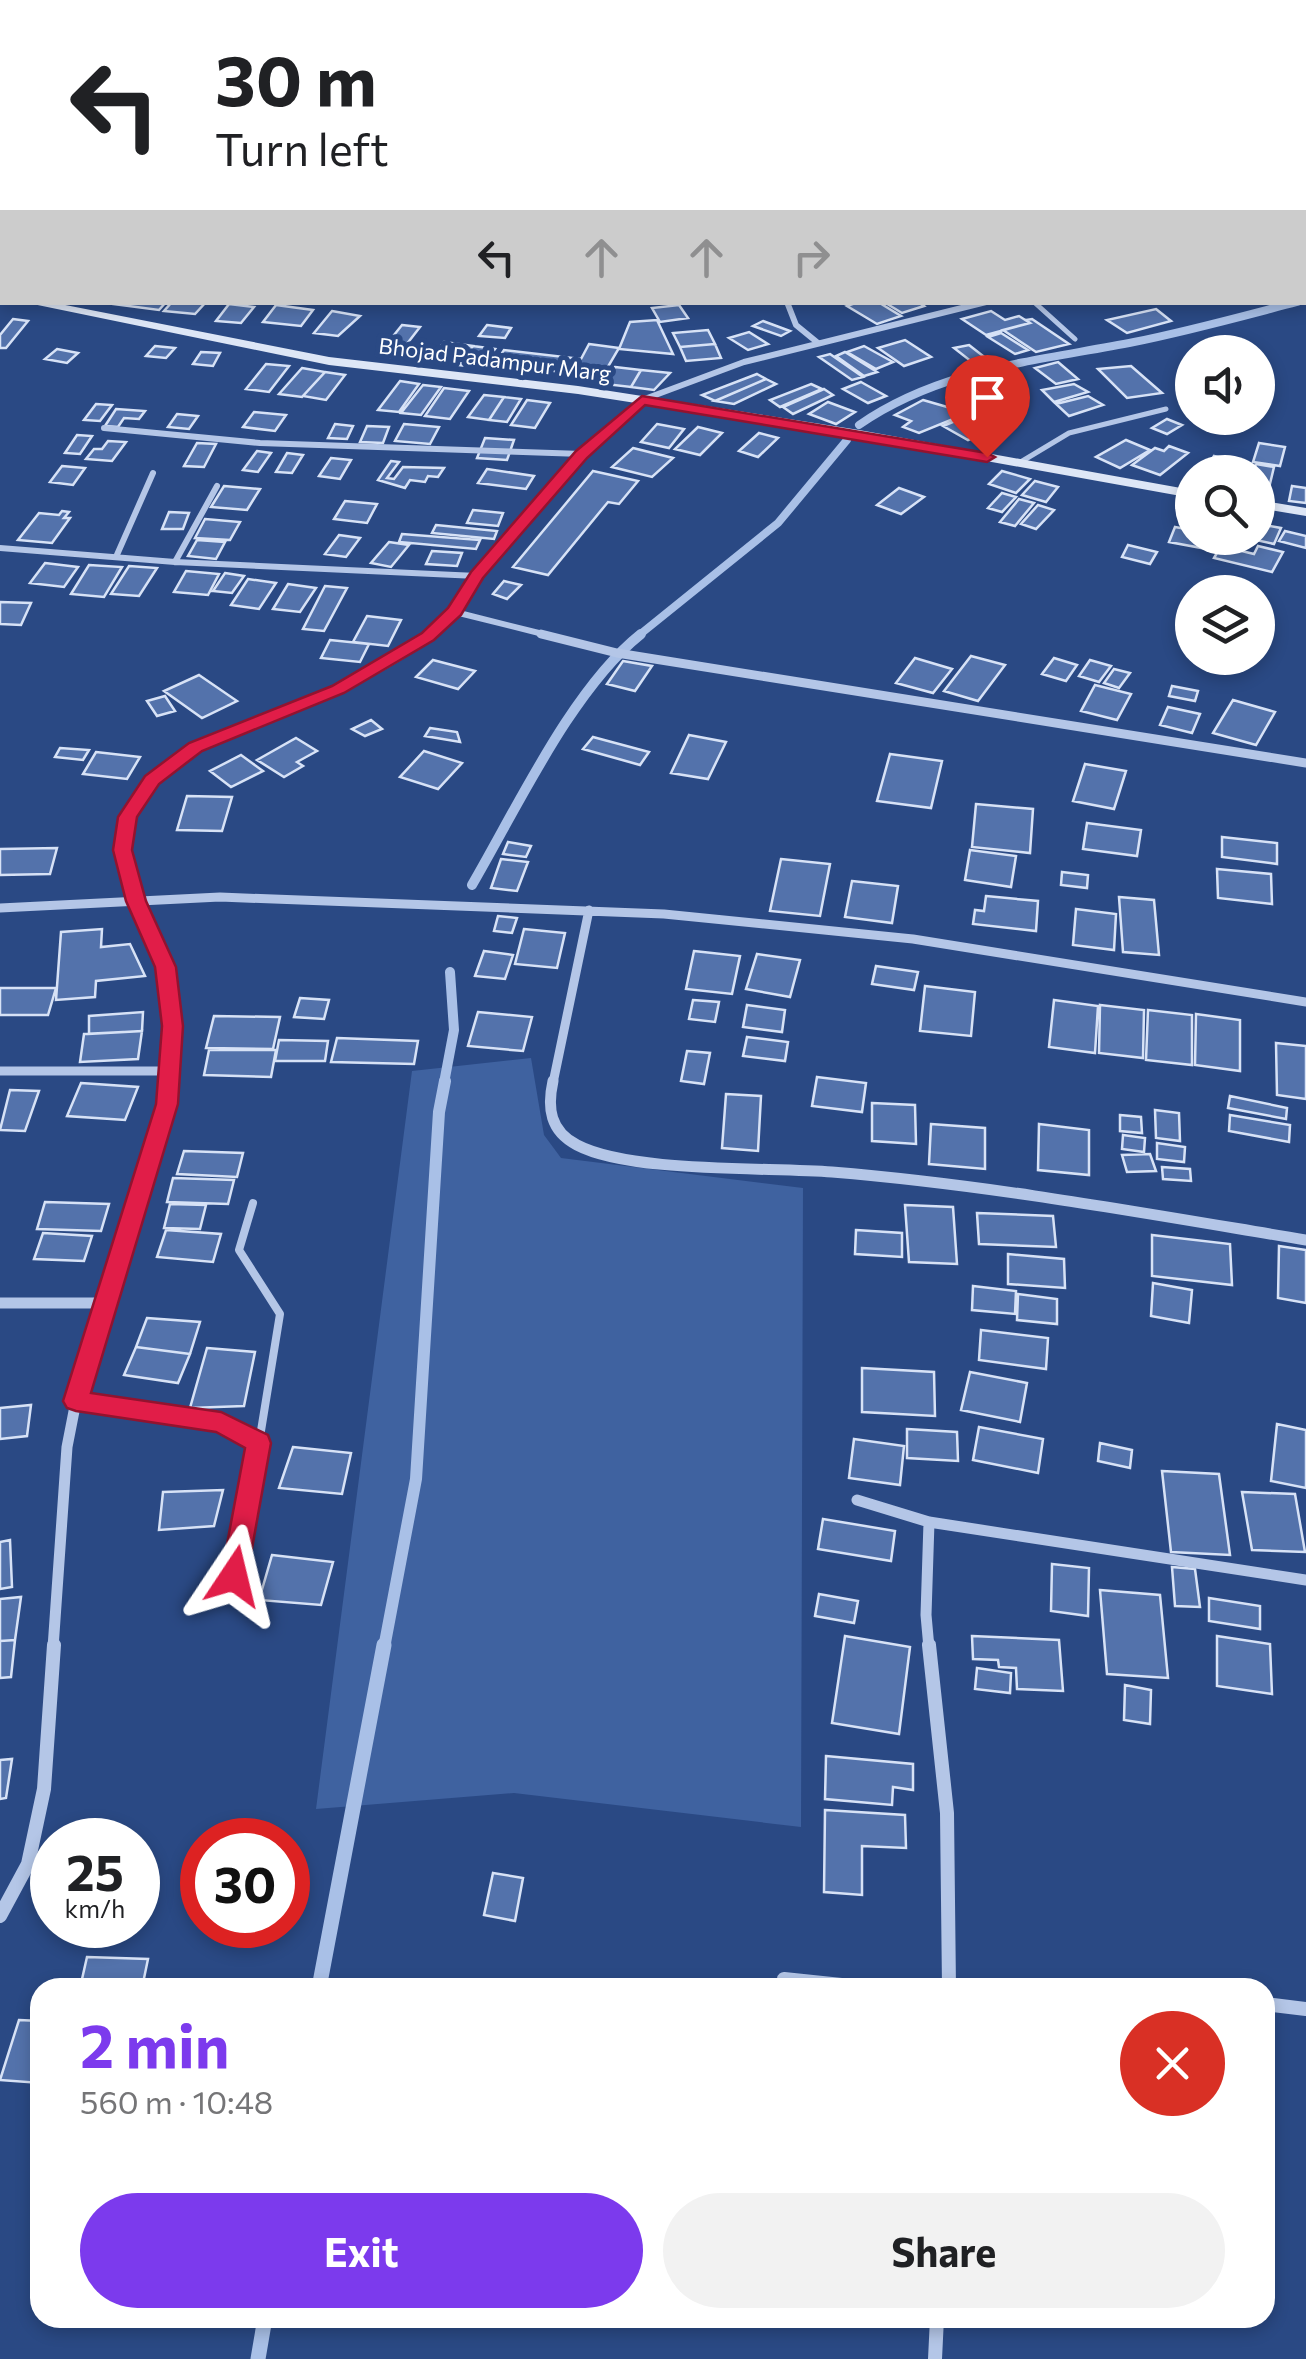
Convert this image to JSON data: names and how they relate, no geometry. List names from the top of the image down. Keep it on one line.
{"streets":{"street":["Bhojad Padampur Marg"]},"page":{"turn":["30 m","Turn left"],"speed":"25 km/h","limit":"30","heading":["2 min","560 m · 10:48"],"buttons":["Exit","Share"]}}
